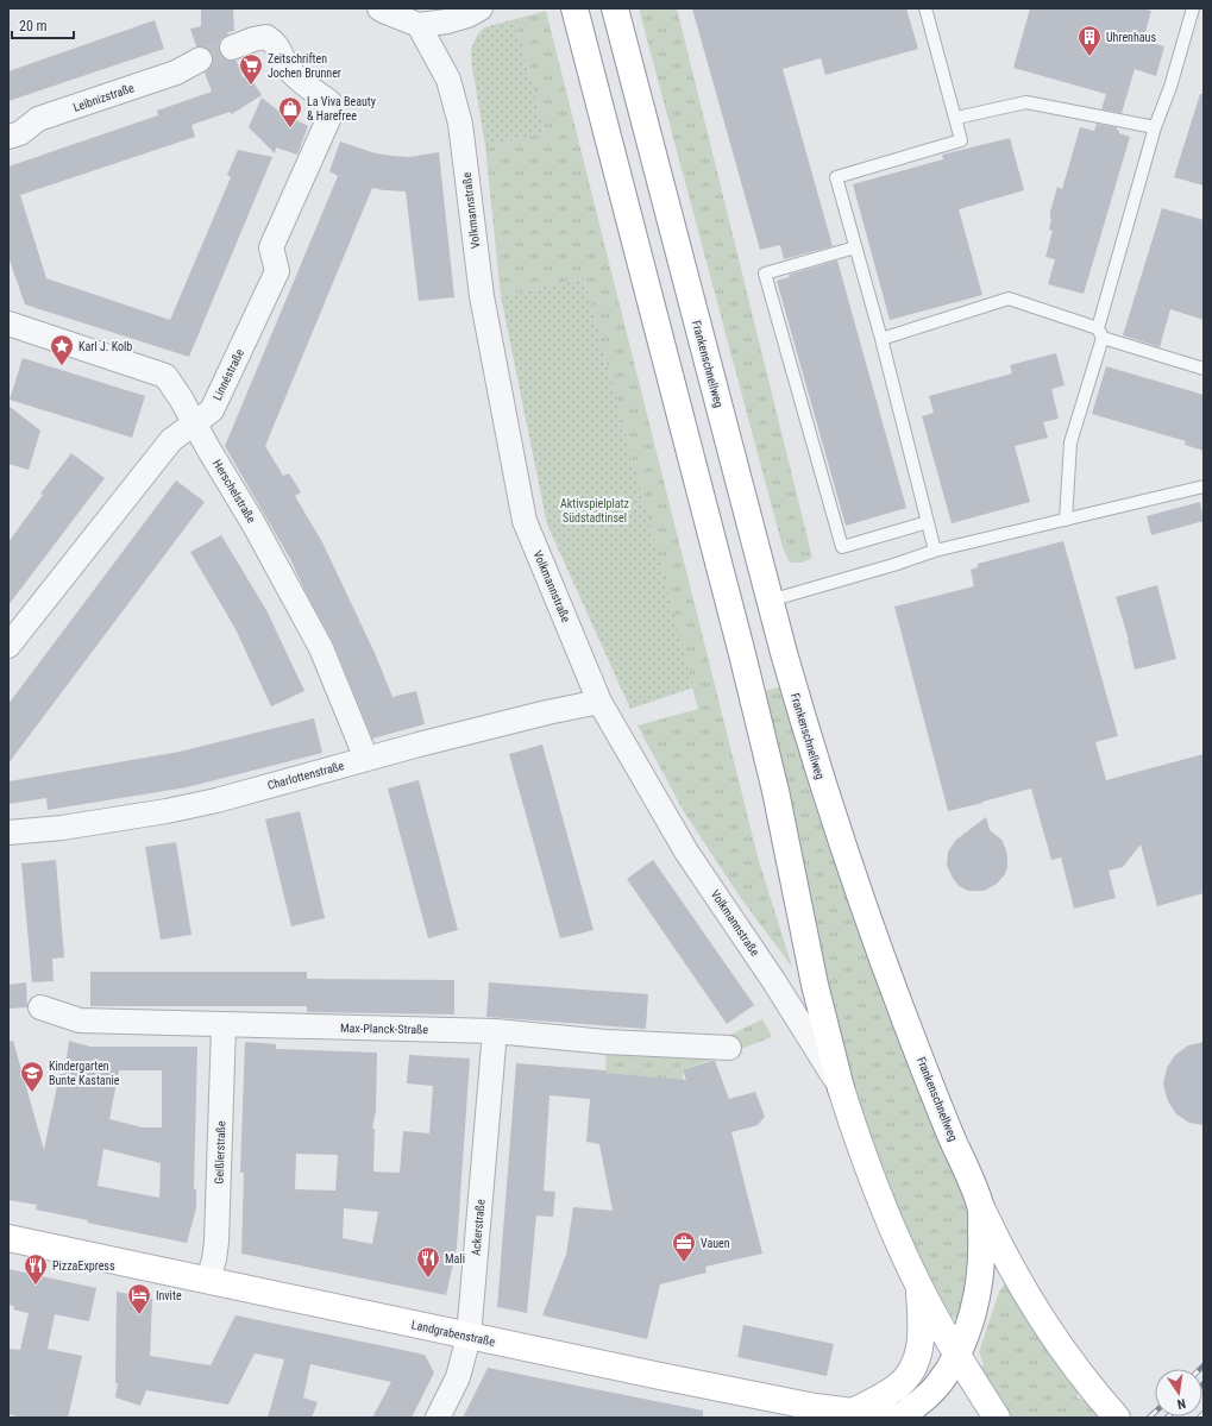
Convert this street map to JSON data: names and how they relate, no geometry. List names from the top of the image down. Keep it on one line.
{"streets":{"main road":["Frankenschnellweg","Landgrabenstraße"],"street":["Leibnizstraße","Volkmannstraße","Linnéstraße","Herschelstraße","Charlottenstraße","Max-Planck-Straße","Geißlerstraße","Ackerstraße"]},"crossings":[["Volkmannstraße","Charlottenstraße"],["Linnéstraße","Herschelstraße"],["Herschelstraße","Charlottenstraße"],["Max-Planck-Straße","Geißlerstraße"],["Max-Planck-Straße","Ackerstraße"],["Geißlerstraße","Landgrabenstraße"],["Ackerstraße","Landgrabenstraße"]],"parks":["Aktivspielplatz Südstadtinsel"],"places":{"building":["Uhrenhaus"],"supermarket":["Zeitschriften Jochen Brunner"],"shop":["La Viva Beauty & Harefree"],"place":["Karl J. Kolb"],"school or university":["Kindergarten Bunte Kastanie"],"office":["Vauen"],"restaurant":["Mali","PizzaExpress"],"hotel":["Invite"]},"scale_bar":"20 m","north":"bottom"}
